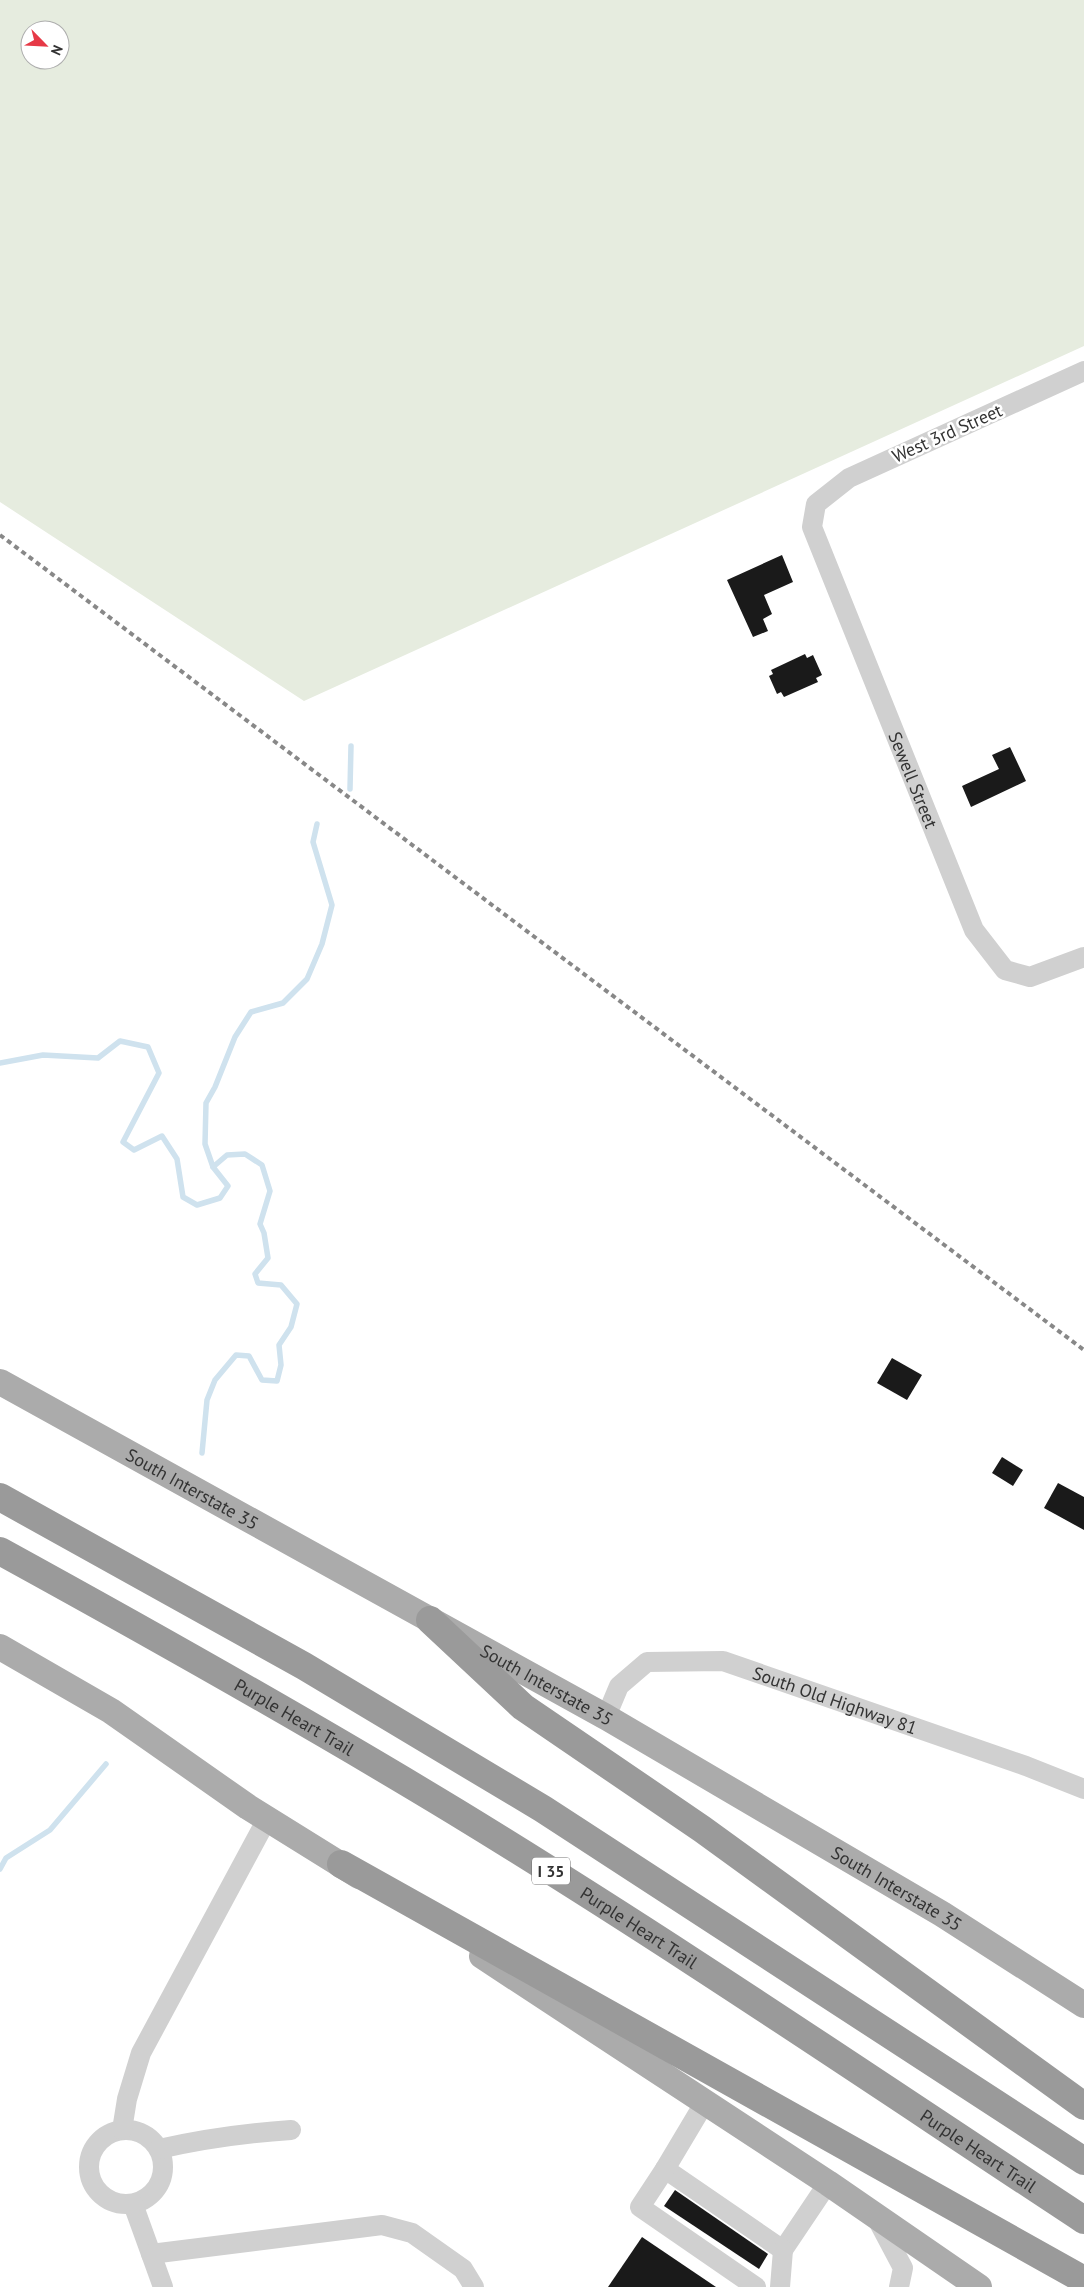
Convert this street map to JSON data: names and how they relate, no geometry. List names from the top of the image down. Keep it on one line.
{"streets":{"highway":["Purple Heart Trail","I 35"],"main road":["South Interstate 35"],"street":["West 3rd Street","Sewell Street","South Old Highway 81"]},"crossings":[["West 3rd Street","Sewell Street"],["South Interstate 35","South Old Highway 81"]],"north":"bottom right"}
